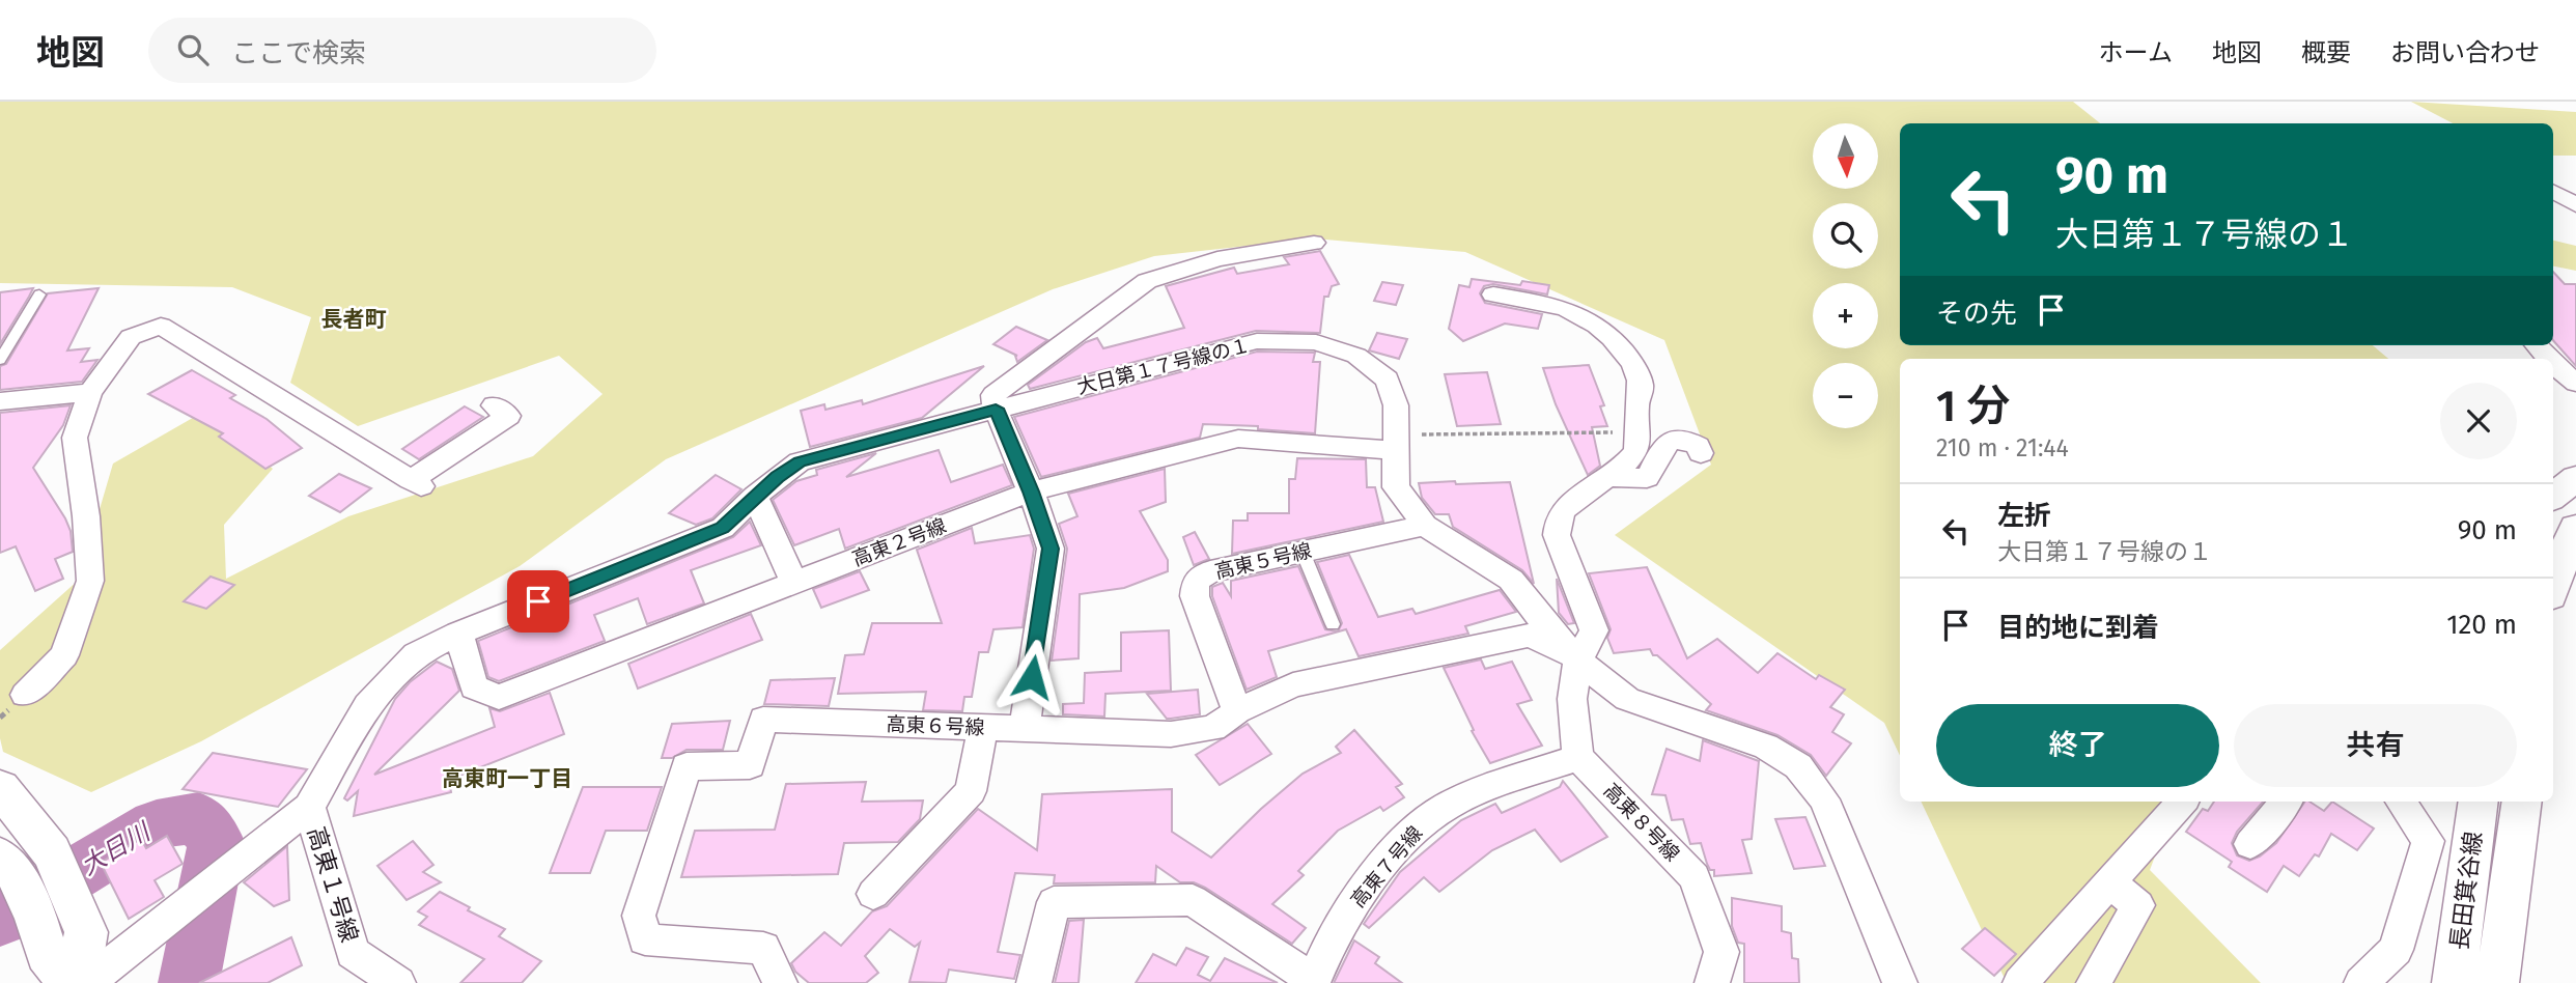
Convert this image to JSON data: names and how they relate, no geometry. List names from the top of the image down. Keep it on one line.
{"streets":{"street":["大日第１７号線の１","高東２号線","高東５号線","高東６号線","高東８号線","高東７号線","高東１号線","長田箕谷線"]},"crossings":[["大日第１７号線の１","高東２号線"],["大日第１７号線の１","高東５号線"],["大日第１７号線の１","高東６号線"],["大日第１７号線の１","高東１号線"],["高東５号線","高東６号線"],["高東８号線","高東７号線"]],"districts":["長者町","高東町一丁目"],"water":["大日川"],"north":"bottom","page":{"header":"地図","search":"ここで検索","nav":["ホーム","地図","概要","お問い合わせ"],"map_buttons":["+","−"],"turn":["90 m","大日第１７号線の１"],"then":"その先","heading":["1 分","210 m · 21:44"],"list":[{"name":"左折","note":"大日第１７号線の１","value":"90 m"},{"name":"目的地に到着","value":"120 m"}],"buttons":["終了","共有"]}}
